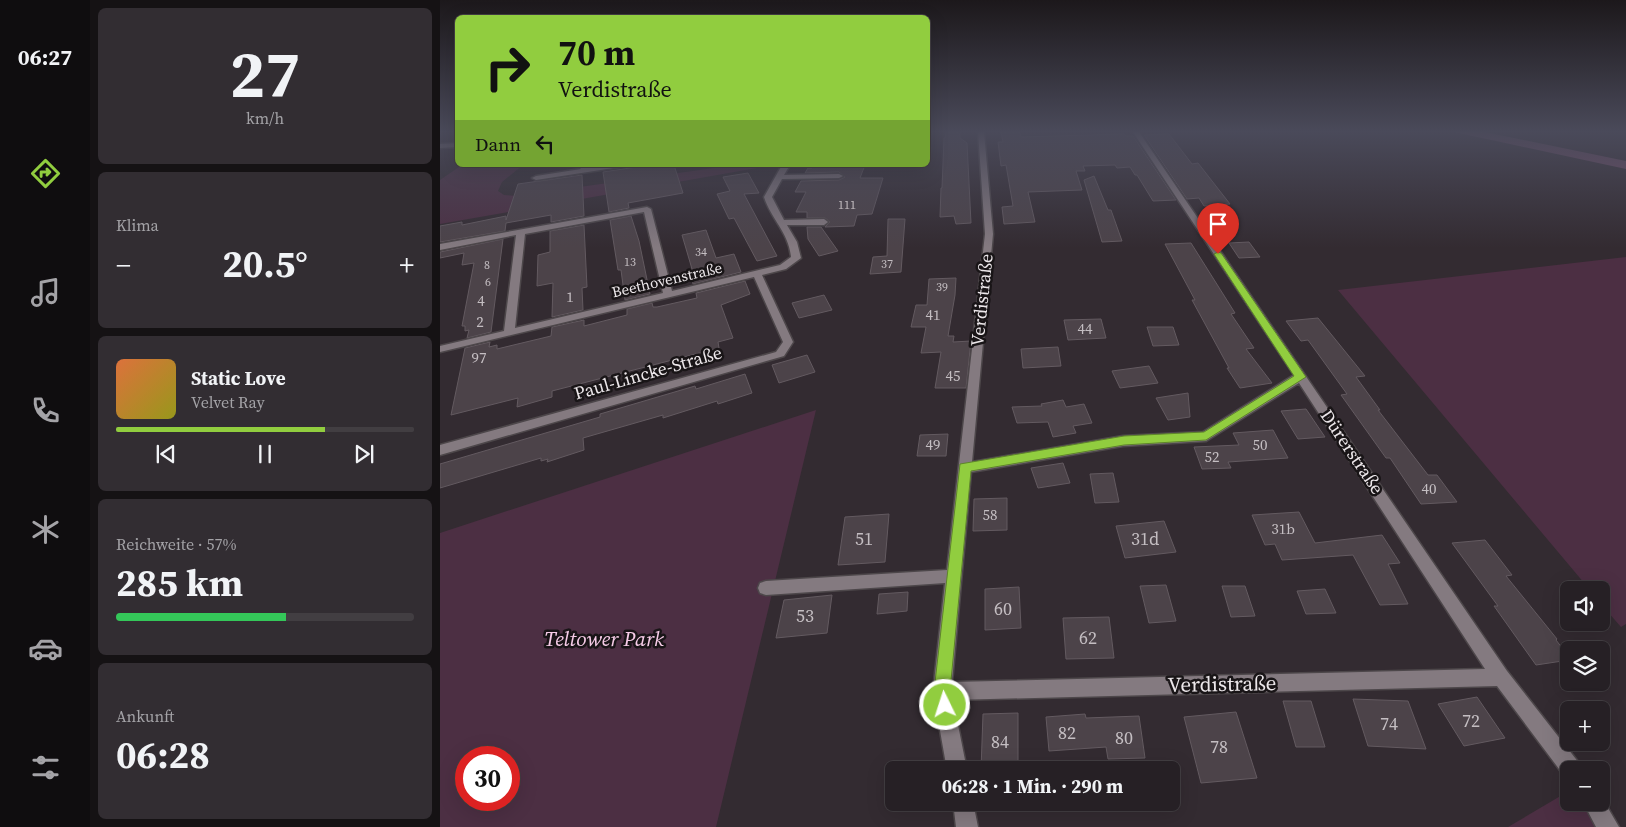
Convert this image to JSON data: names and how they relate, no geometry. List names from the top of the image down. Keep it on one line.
{"streets":{"street":["Beethovenstraße","Verdistraße","Paul-Lincke-Straße","Dürerstraße"]},"crossings":[["Beethovenstraße","Paul-Lincke-Straße"],["Verdistraße","Dürerstraße"]],"parks":["Teltower Park"],"house_numbers":["111","34","13","37","8","6","39","1","4","41","2","44","97","45","49","50","52","40","58","31b","51","31d","60","53","62","72","74","82","80","84","78"],"page":{"tabs":"06:27","tile":[["27","km/h"],"Klima",["Reichweite · 57%","285 km"],["Ankunft","06:28"]],"turn":["70 m","Verdistraße"],"then":"Dann","heat":["−","20.5°","+"],"song":["Static Love","Velvet Ray"],"map_buttons":["+","−"],"limit":"30","trip":"06:28 · 1 Min. · 290 m"}}
